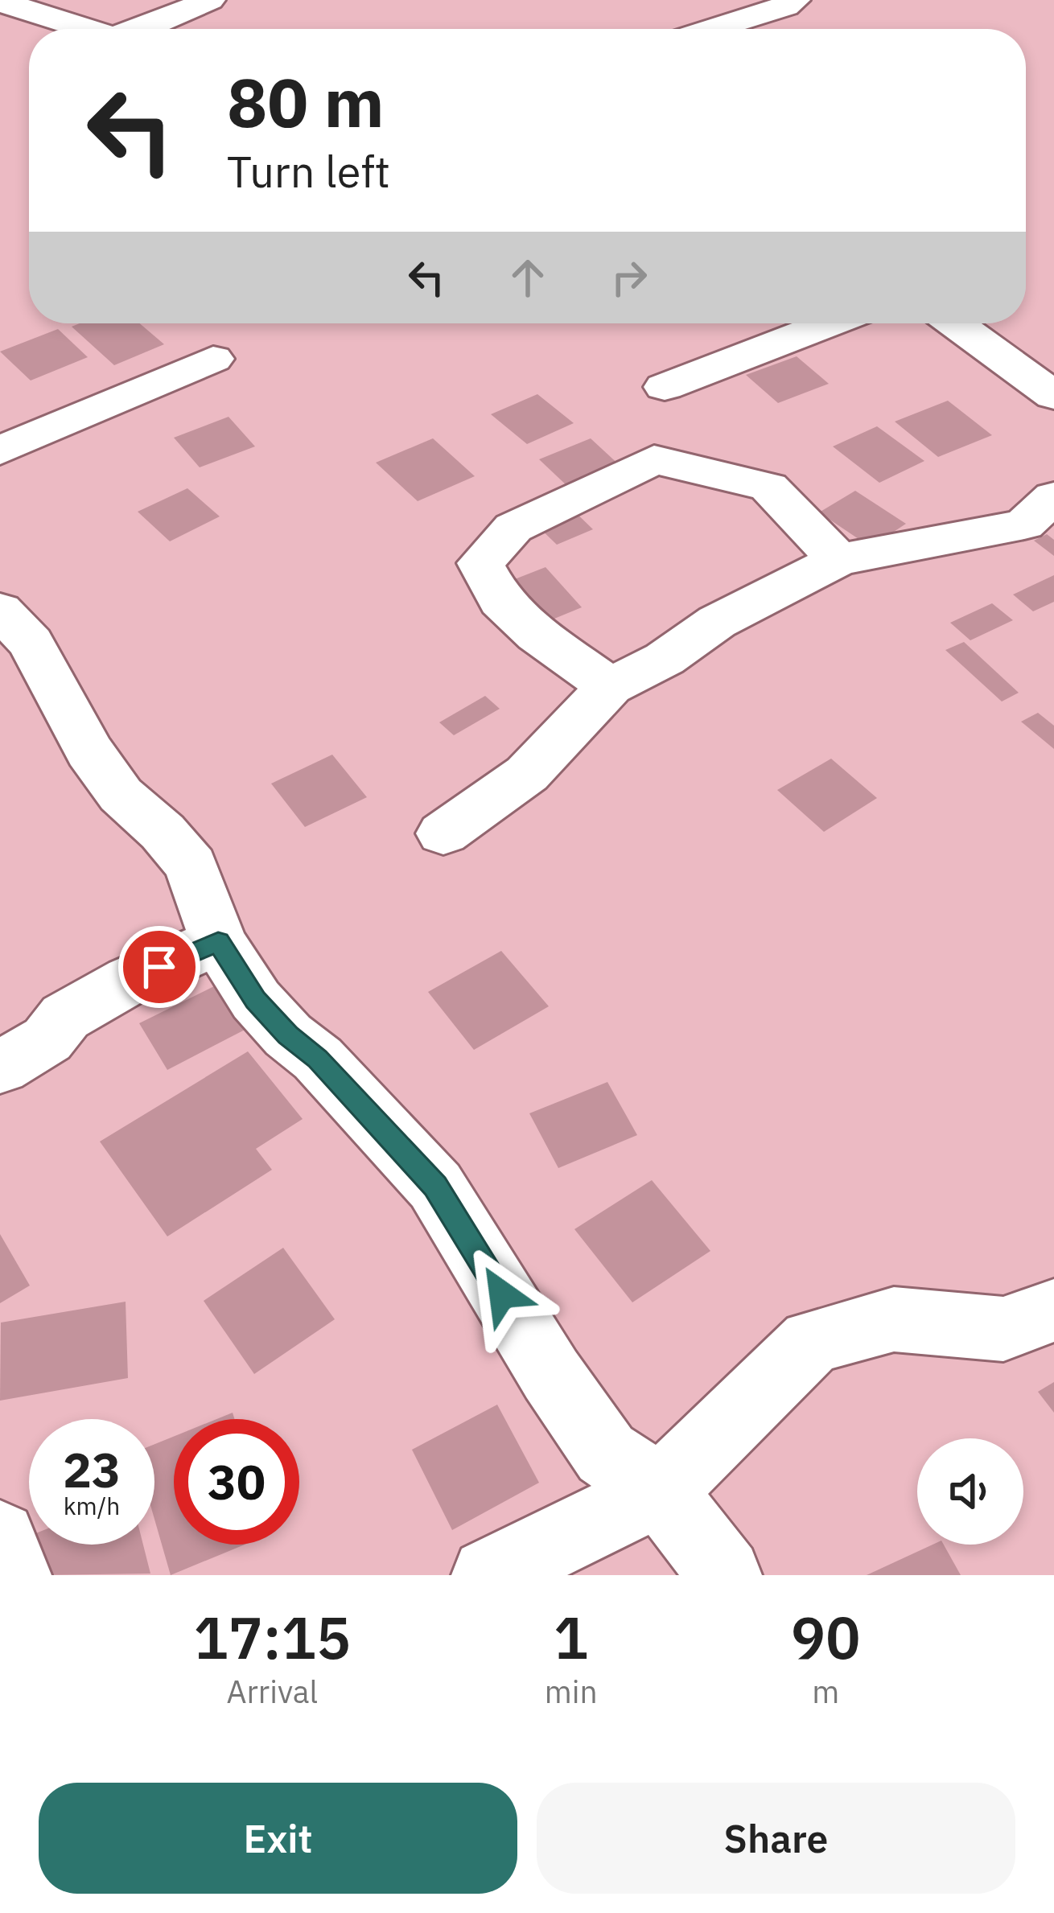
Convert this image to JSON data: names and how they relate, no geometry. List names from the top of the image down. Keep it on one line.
{"page":{"turn":["80 m","Turn left"],"speed":"23 km/h","limit":"30","eta":["17:15","Arrival","1","min","90","m"],"buttons":["Exit","Share"]}}
